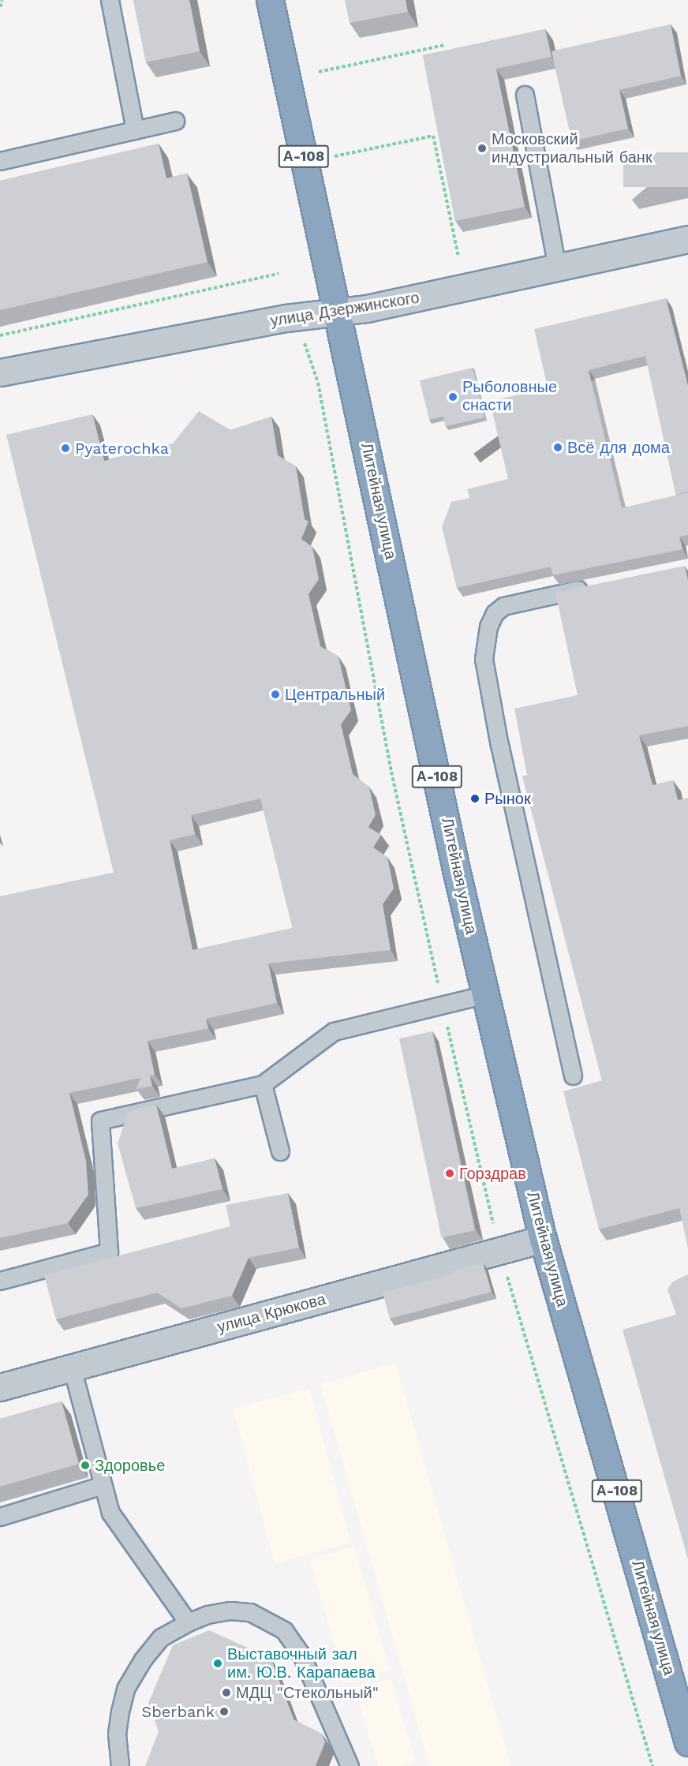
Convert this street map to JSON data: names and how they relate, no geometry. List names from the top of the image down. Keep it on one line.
{"streets":{"highway":["А-108","Литейная улица"],"street":["улица Дзержинского","улица Крюкова"]},"crossings":[["улица Дзержинского","Литейная улица"],["Литейная улица","улица Крюкова"]],"places":["Московский индустриальный банк","Рыболовные снасти","Всё для дома","Pyaterochka","Центральный","Рынок","Горздрав","Здоровье","Выставочный зал им. Ю.В. Карапаева","МДЦ \"Стекольный\"","Sberbank"]}
